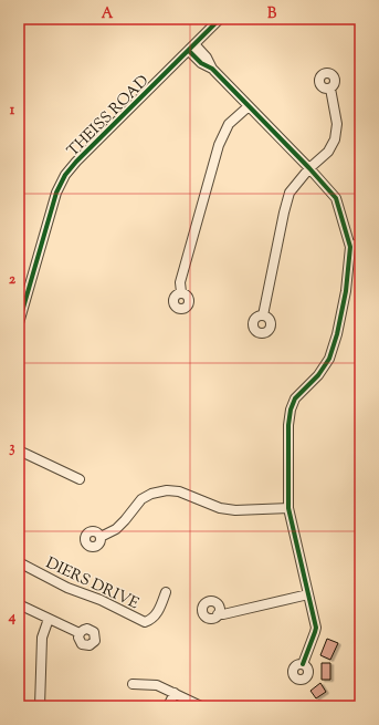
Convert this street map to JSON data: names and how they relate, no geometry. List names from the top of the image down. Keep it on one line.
{"streets":{"street":["THEISS ROAD","DIERS DRIVE"]},"grid":{"columns":["A","B"],"rows":["1","2","3","4"]}}
